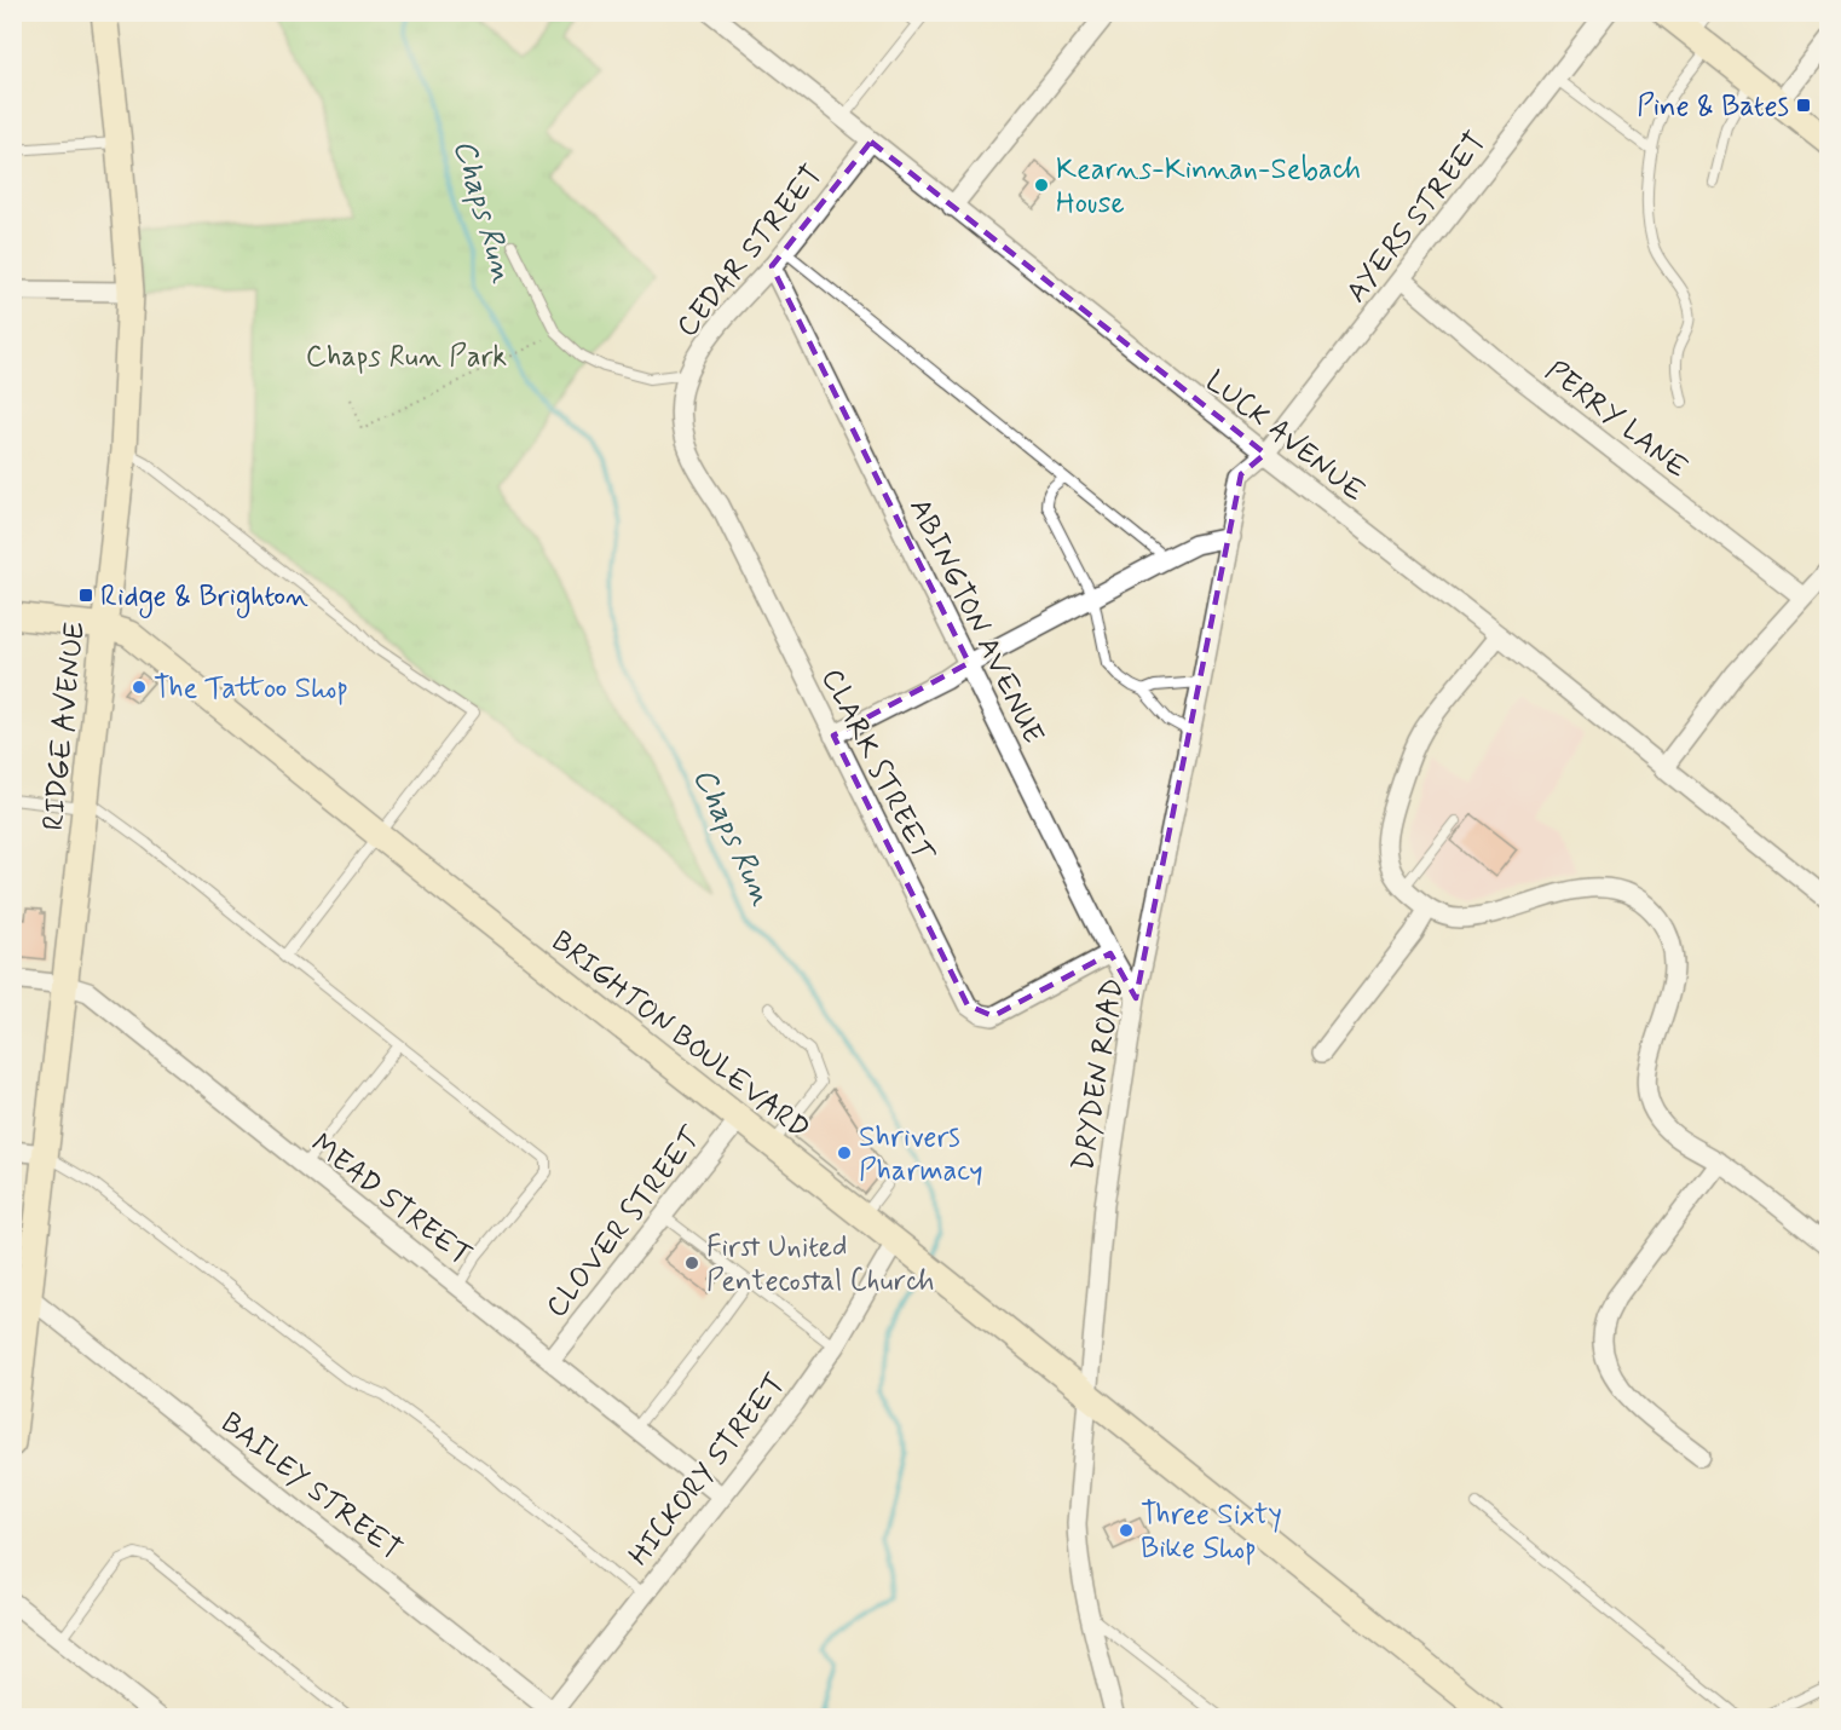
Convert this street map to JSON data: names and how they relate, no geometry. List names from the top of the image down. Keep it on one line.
{"streets":{"street":["AYERS STREET","CEDAR STREET","PERRY LANE","LUCK AVENUE","ABINGTON AVENUE","RIDGE AVENUE","CLARK STREET","BRIGHTON BOULEVARD","DRYDEN ROAD","MEAD STREET","CLOVER STREET","HICKORY STREET","BAILEY STREET"]},"crossings":[["AYERS STREET","PERRY LANE"],["AYERS STREET","LUCK AVENUE"],["AYERS STREET","DRYDEN ROAD"],["CEDAR STREET","LUCK AVENUE"],["CEDAR STREET","ABINGTON AVENUE"],["CEDAR STREET","CLARK STREET"],["LUCK AVENUE","DRYDEN ROAD"],["ABINGTON AVENUE","CLARK STREET"],["ABINGTON AVENUE","DRYDEN ROAD"],["RIDGE AVENUE","BRIGHTON BOULEVARD"],["RIDGE AVENUE","MEAD STREET"],["RIDGE AVENUE","BAILEY STREET"],["BRIGHTON BOULEVARD","DRYDEN ROAD"],["BRIGHTON BOULEVARD","CLOVER STREET"],["BRIGHTON BOULEVARD","HICKORY STREET"],["MEAD STREET","CLOVER STREET"],["MEAD STREET","HICKORY STREET"],["HICKORY STREET","BAILEY STREET"]],"water":["Chaps Run"],"parks":["Chaps Run Park"],"places":{"transit":["Pine & Bates","Ridge & Brighton"],"other":["Kearns-Kinnan-Sebach House","The Tattoo Shop","Shrivers Pharmacy","First United Pentecostal Church","Three Sixty Bike Shop"]}}
